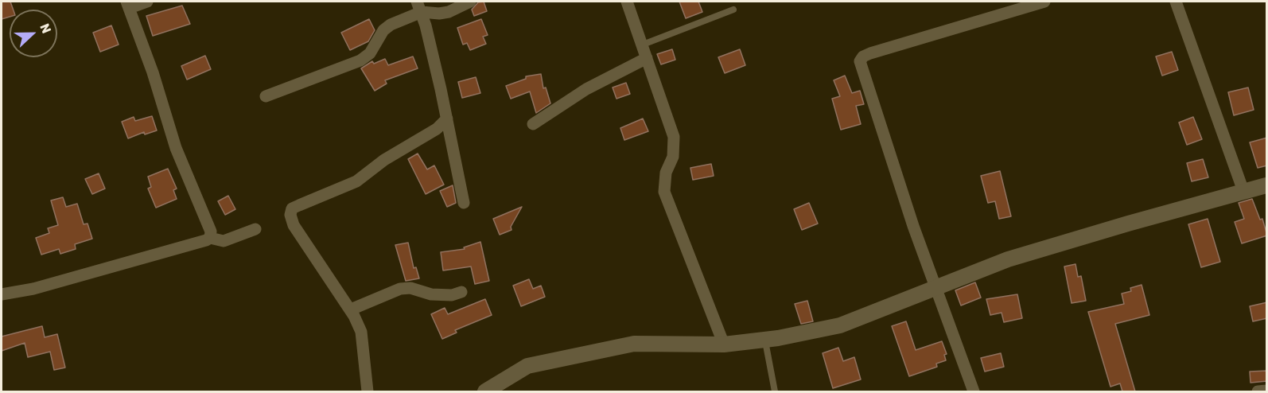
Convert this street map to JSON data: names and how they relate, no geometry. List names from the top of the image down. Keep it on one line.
{"north":"right"}
